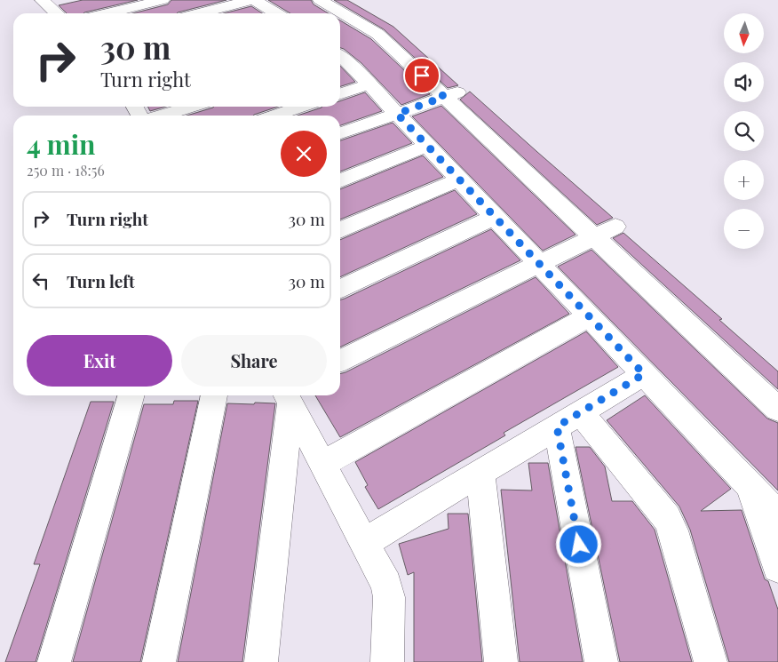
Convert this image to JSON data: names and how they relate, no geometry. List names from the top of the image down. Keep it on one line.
{"north":"bottom","page":{"map_buttons":["+","−"],"turn":["30 m","Turn right"],"heading":["4 min","250 m · 18:56"],"list":[{"name":"Turn right","value":"30 m"},{"name":"Turn left","value":"30 m"}],"buttons":["Exit","Share"]}}
